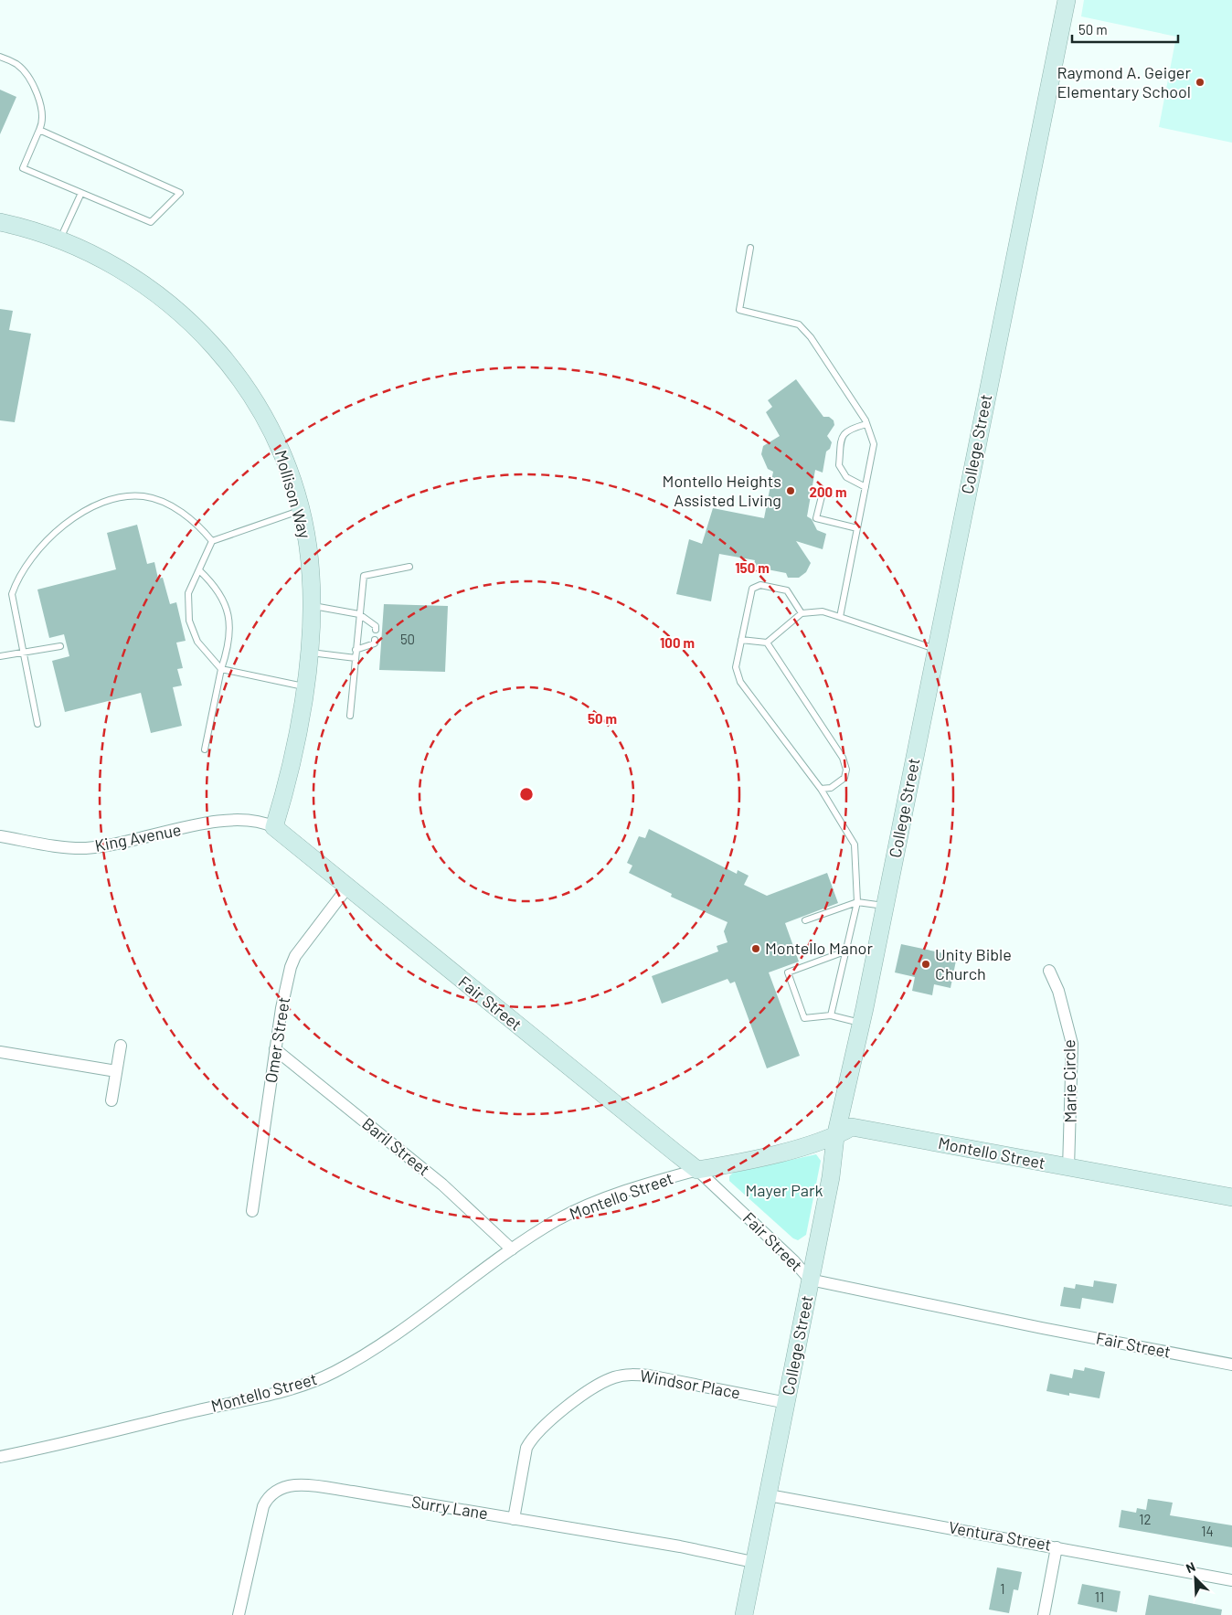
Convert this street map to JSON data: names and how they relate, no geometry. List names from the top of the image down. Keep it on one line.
{"streets":{"main road":["College Street","Mollison Way","Fair Street","Montello Street"],"street":["King Avenue","Omer Street","Marie Circle","Baril Street","Windsor Place","Surry Lane","Ventura Street"]},"crossings":[["College Street","Fair Street"],["College Street","Montello Street"],["College Street","Windsor Place"],["College Street","Surry Lane"],["College Street","Ventura Street"],["Mollison Way","King Avenue"],["Mollison Way","Fair Street"],["King Avenue","Fair Street"],["Fair Street","Omer Street"],["Fair Street","Montello Street"],["Omer Street","Baril Street"],["Marie Circle","Montello Street"],["Baril Street","Montello Street"],["Windsor Place","Surry Lane"]],"parks":["Mayer Park"],"places":["Raymond A. Geiger Elementary School","Montello Heights Assisted Living","Montello Manor","Unity Bible Church"],"house_numbers":["50","12","14","1","11"],"scale_bar":"50 m","north":"top left","rings":["200 m","150 m","100 m","50 m"]}
